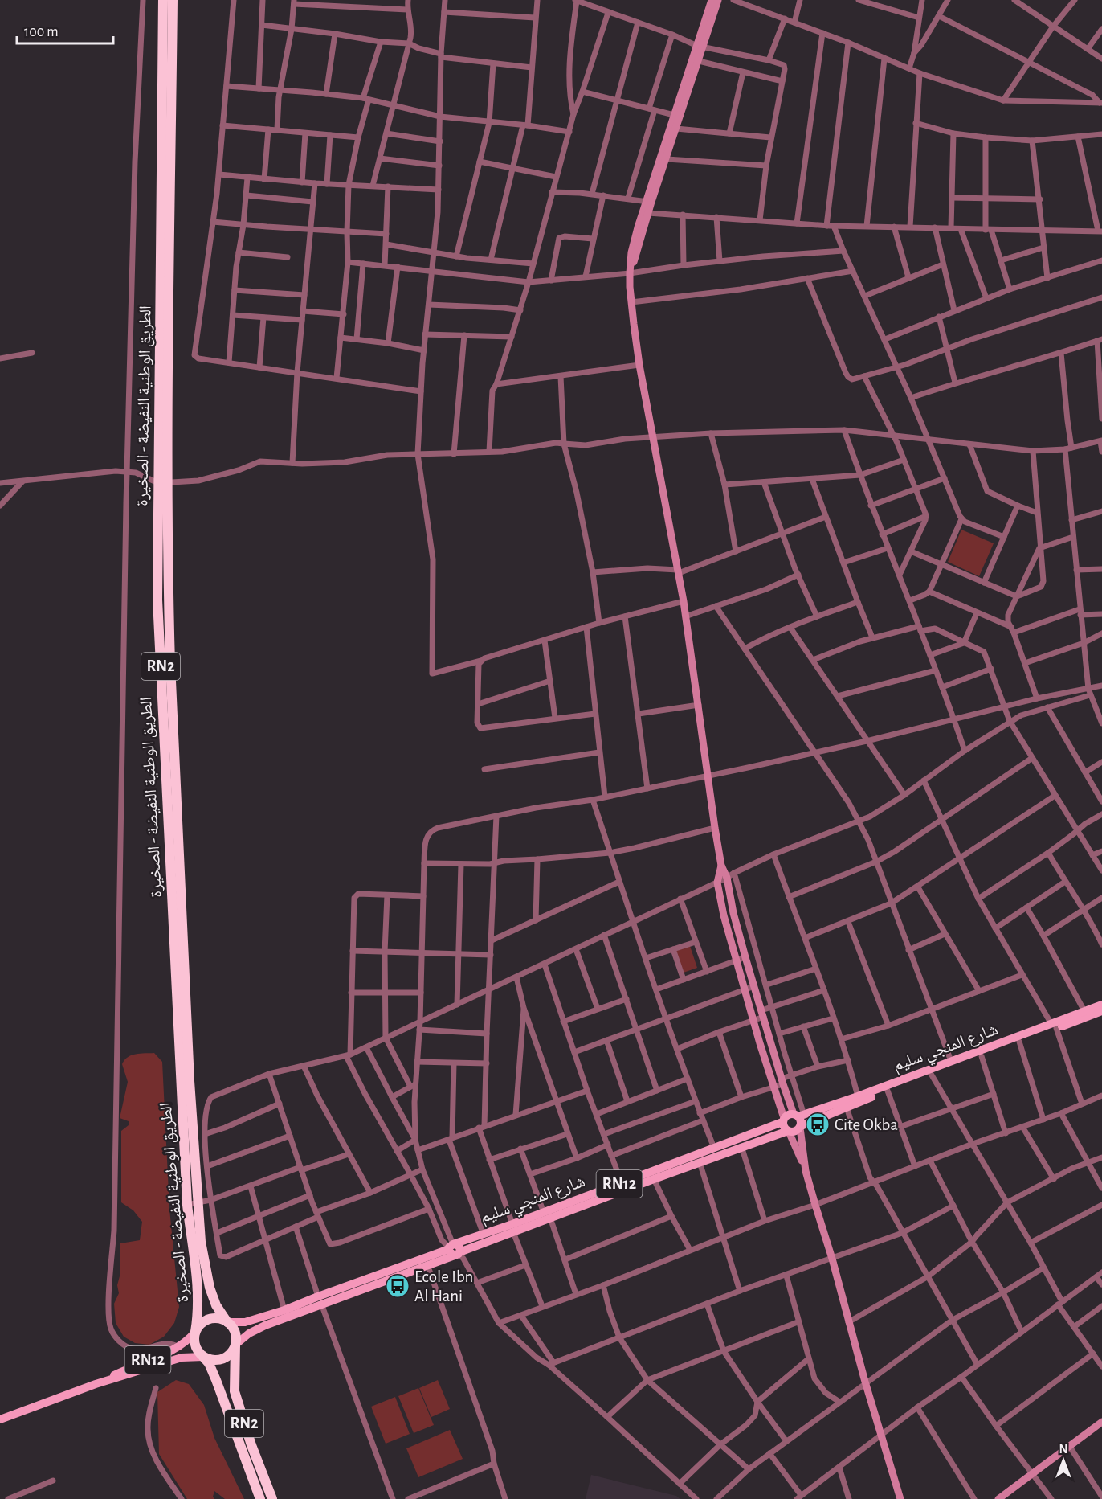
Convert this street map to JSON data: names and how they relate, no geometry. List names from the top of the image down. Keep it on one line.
{"streets":{"highway":["الطريق الوطنية النفيضة - الصخيرة","RN2"],"main road":["شارع المنجي سليم","RN12"]},"crossings":[["الطريق الوطنية النفيضة - الصخيرة","RN2"],["الطريق الوطنية النفيضة - الصخيرة","شارع المنجي سليم"],["الطريق الوطنية النفيضة - الصخيرة","RN12"],["RN2","شارع المنجي سليم"],["RN2","RN12"],["شارع المنجي سليم","RN12"]],"places":{"bus stop":["Cite Okba","Ecole Ibn Al Hani"]},"scale_bar":"100 m","north":"top"}
